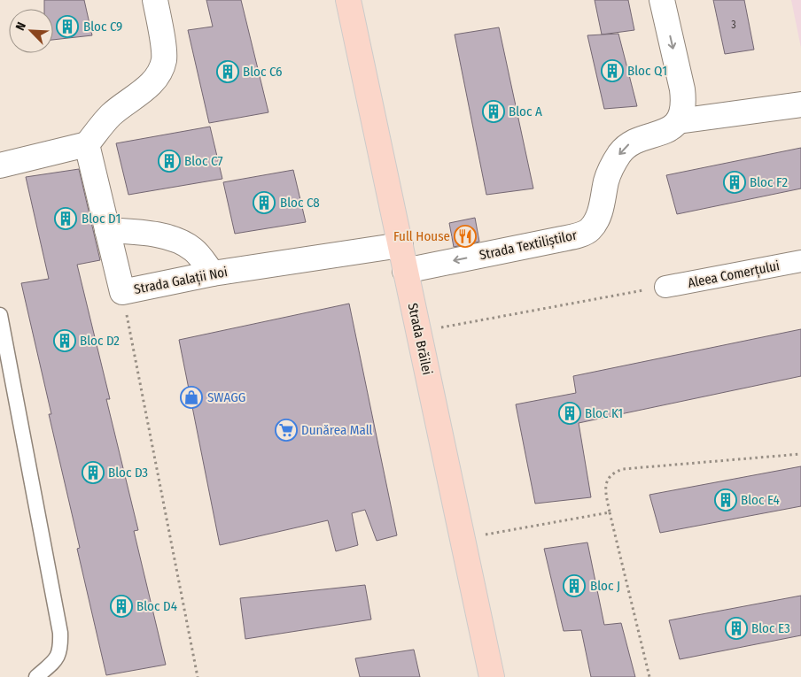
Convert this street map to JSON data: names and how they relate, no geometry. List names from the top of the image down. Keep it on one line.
{"streets":{"main road":["Strada Brăilei"],"street":["Strada Textiliștilor","Aleea Comerțului","Strada Galații Noi"]},"crossings":[["Strada Textiliștilor","Strada Brăilei"],["Strada Galații Noi","Strada Brăilei"]],"one_way":["Strada Textiliștilor"],"places":{"building":["Bloc C9","Bloc Q1","Bloc C6","Bloc A","Bloc C7","Bloc F2","Bloc C8","Bloc D1","Bloc D2","Bloc K1","Bloc D3","Bloc E4","Bloc J","Bloc D4","Bloc E3"],"restaurant":["Full House"],"shop":["SWAGG"],"supermarket":["Dunărea Mall"]},"house_numbers":["3"],"north":"top left"}
